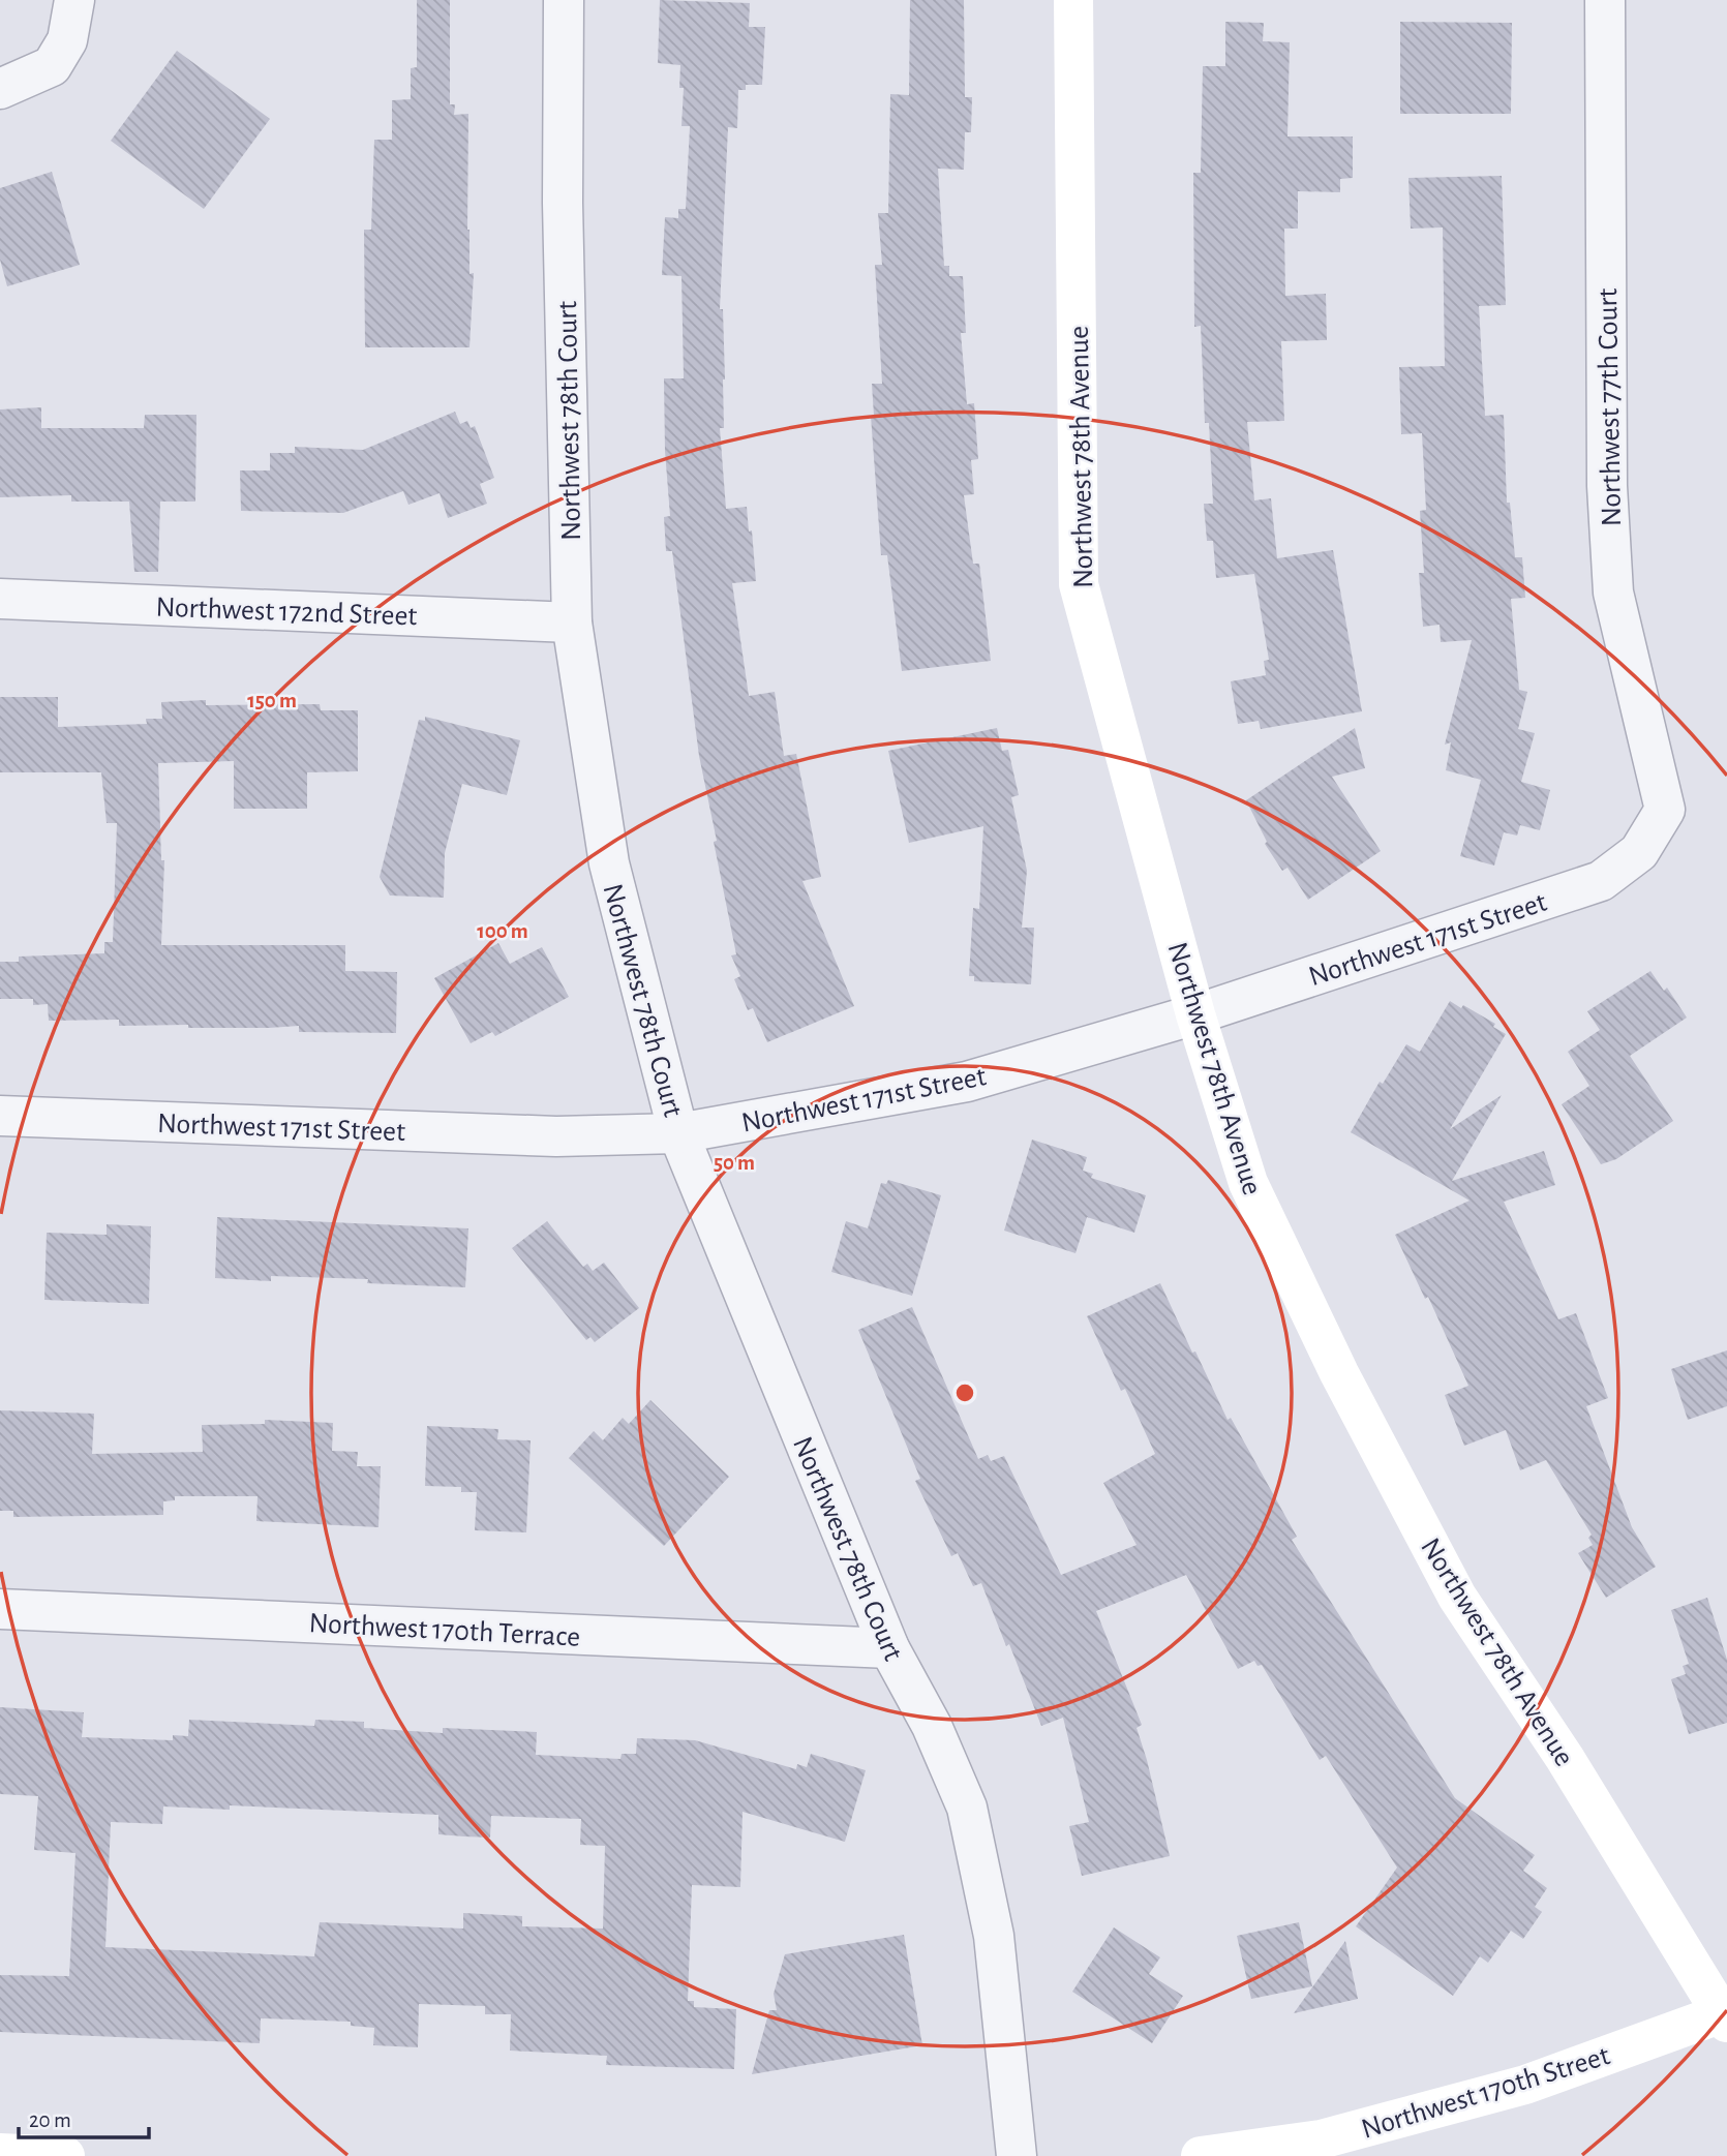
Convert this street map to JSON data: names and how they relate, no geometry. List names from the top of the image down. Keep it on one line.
{"streets":{"street":["Northwest 77th Court","Northwest 78th Court","Northwest 78th Avenue","Northwest 172nd Street","Northwest 171st Street","Northwest 170th Terrace","Northwest 170th Street"]},"crossings":[["Northwest 77th Court","Northwest 171st Street"],["Northwest 78th Court","Northwest 172nd Street"],["Northwest 78th Court","Northwest 171st Street"],["Northwest 78th Court","Northwest 170th Terrace"],["Northwest 78th Avenue","Northwest 171st Street"],["Northwest 78th Avenue","Northwest 170th Street"]],"scale_bar":"20 m","rings":["150 m","100 m","50 m"]}
